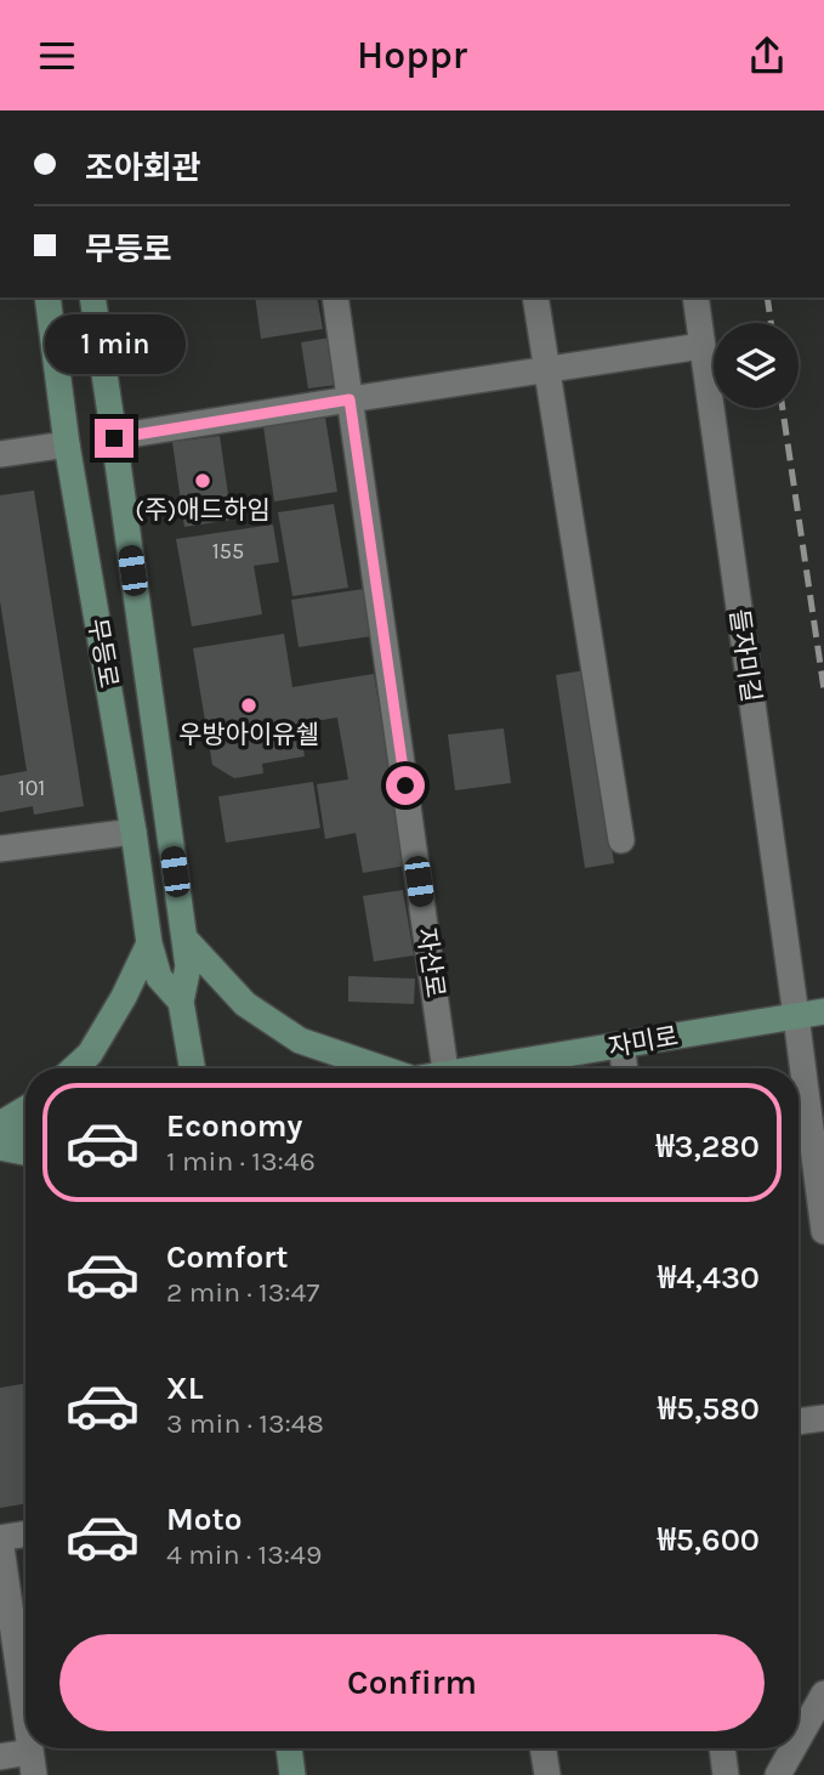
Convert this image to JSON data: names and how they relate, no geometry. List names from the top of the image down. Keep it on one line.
{"streets":{"street":["무등로","들자미길","자산로","자미로"]},"crossings":[["들자미길","자미로"]],"places":["(주)애드하임","우방아이유쉘"],"house_numbers":["155","101"],"page":{"header":"Hoppr","banner":["조아회관","무등로"],"bubble":"1 min","list":[{"name":"Economy","note":"1 min · 13:46","value":"₩3,280"},{"name":"Comfort","note":"2 min · 13:47","value":"₩4,430"},{"name":"XL","note":"3 min · 13:48","value":"₩5,580"},{"name":"Moto","note":"4 min · 13:49","value":"₩5,600"}],"buttons":"Confirm"}}
